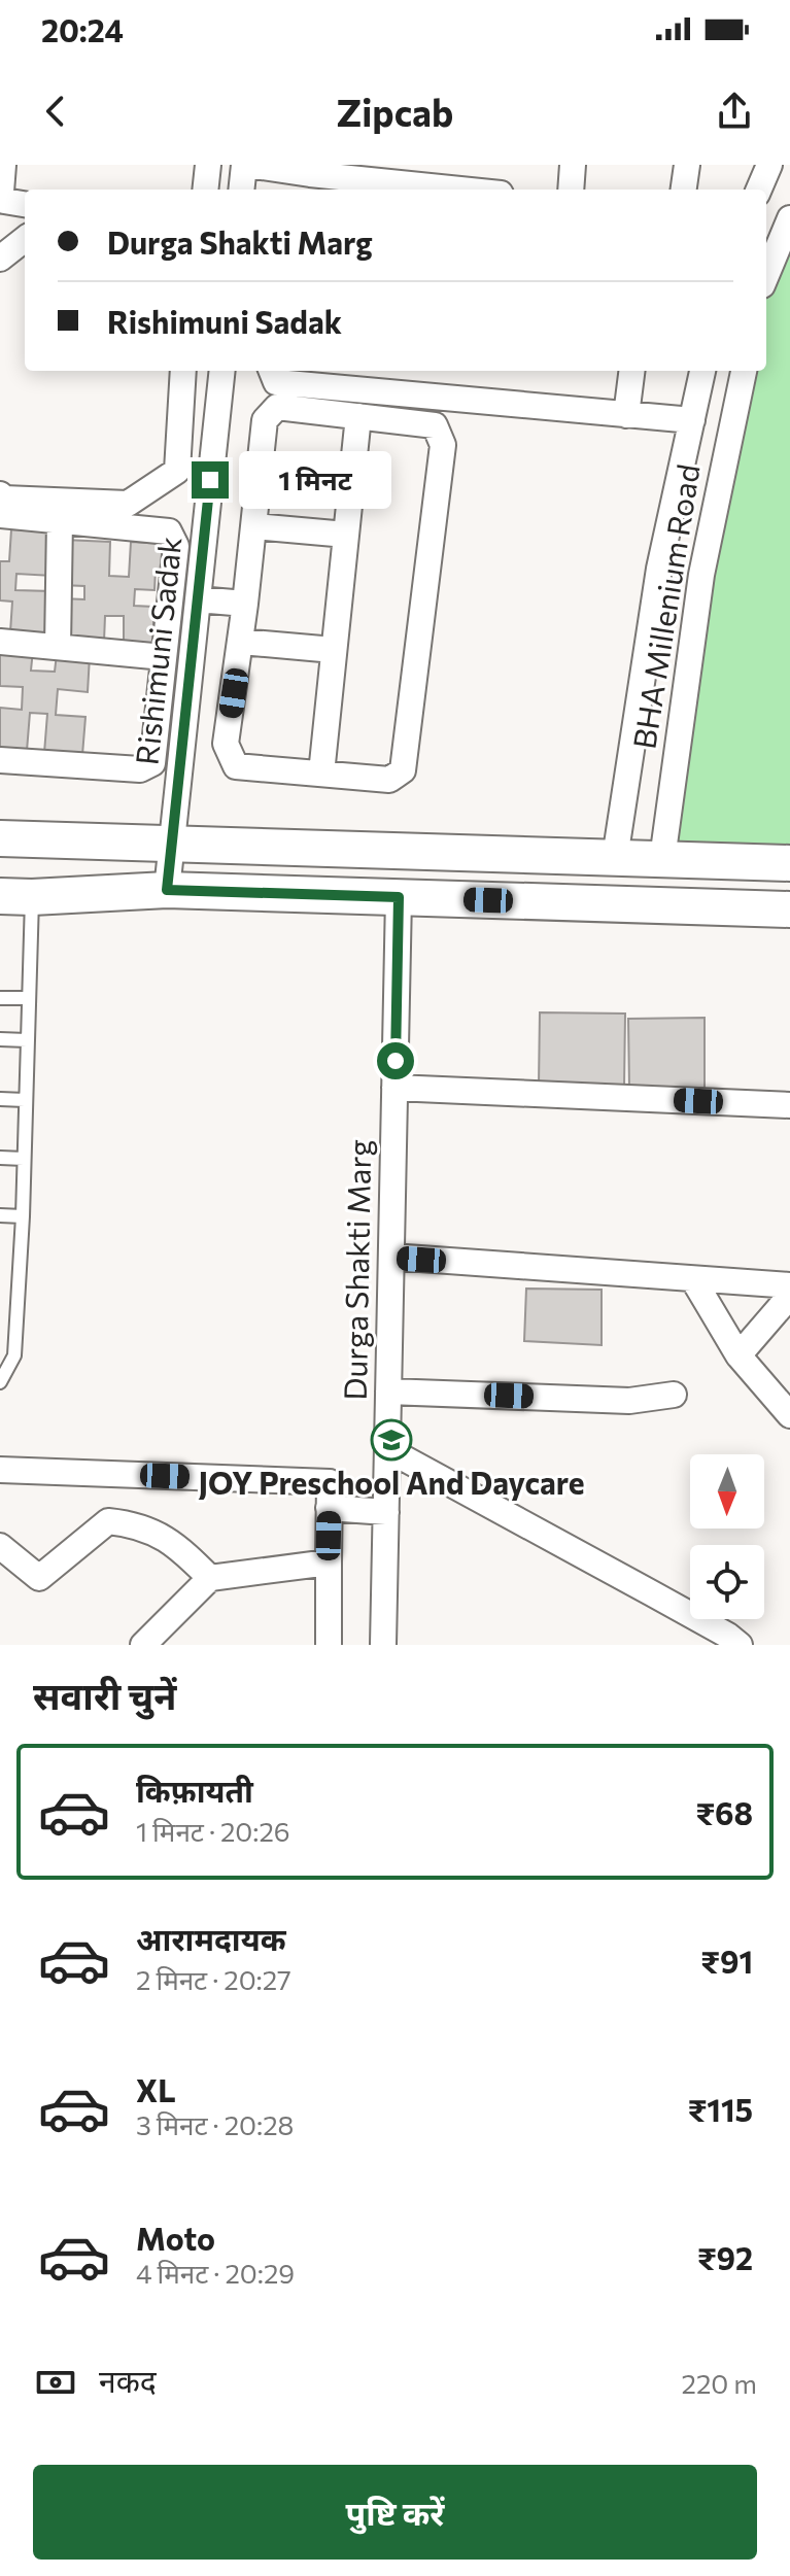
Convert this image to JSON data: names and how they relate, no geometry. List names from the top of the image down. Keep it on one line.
{"streets":{"street":["BHA Millenium Road","Rishimuni Sadak","Durga Shakti Marg"]},"places":{"school or university":["JOY Preschool And Daycare"]},"north":"bottom","page":{"status":"20:24","header":"Zipcab","banner":["Durga Shakti Marg","Rishimuni Sadak"],"bubble":"1 मिनट","heading":"सवारी चुनें","list":[{"name":"किफ़ायती","note":"1 मिनट · 20:26","value":"₹68"},{"name":"आरामदायक","note":"2 मिनट · 20:27","value":"₹91"},{"name":"XL","note":"3 मिनट · 20:28","value":"₹115"},{"name":"Moto","note":"4 मिनट · 20:29","value":"₹92"}],"pay":["नकद","220 m"],"buttons":"पुष्टि करें"}}
